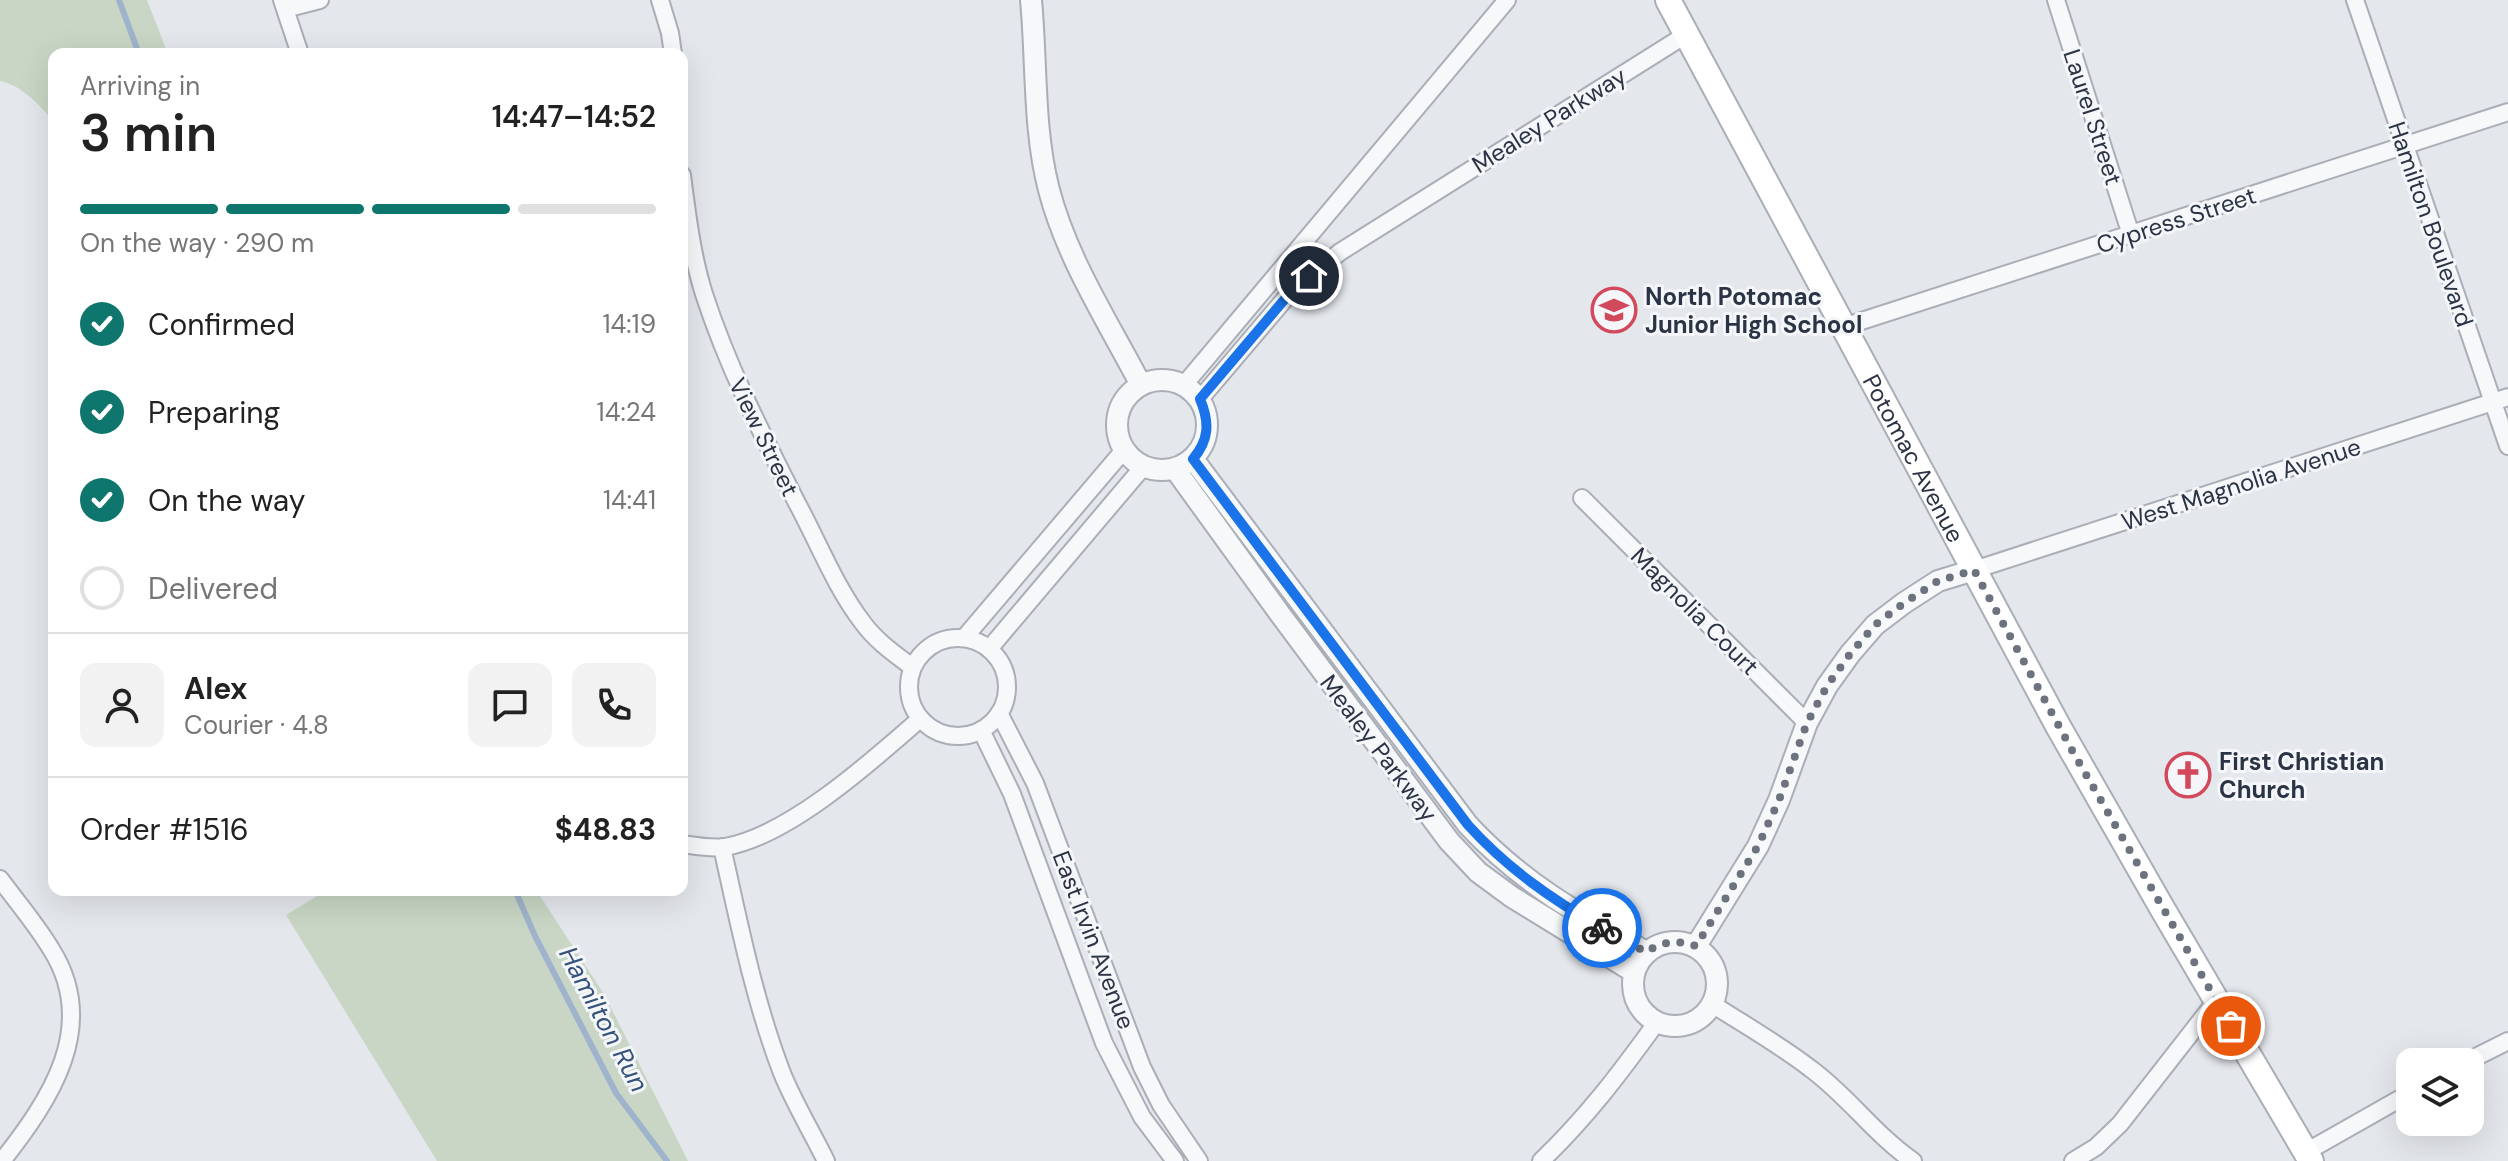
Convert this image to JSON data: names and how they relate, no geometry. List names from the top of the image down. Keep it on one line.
{"streets":{"main road":["Potomac Avenue"],"street":["Laurel Street","Mealey Parkway","Cypress Street","Hamilton Boulevard","View Street","West Magnolia Avenue","Magnolia Court","East Irvin Avenue"]},"crossings":[["Laurel Street","Cypress Street"],["Mealey Parkway","Potomac Avenue"],["Cypress Street","Hamilton Boulevard"],["Cypress Street","Potomac Avenue"],["Hamilton Boulevard","West Magnolia Avenue"],["View Street","East Irvin Avenue"],["Potomac Avenue","West Magnolia Avenue"]],"water":["Hamilton Run"],"places":{"school or university":["North Potomac Junior High School"],"church":["First Christian Church"]},"page":{"heading":["3 min","Arriving in","14:47–14:52"],"panel":["Alex","Courier · 4.8","Order #1516","$48.83"],"bar":"On the way · 290 m","list":[["Confirmed","14:19"],["Preparing","14:24"],["On the way","14:41"],"Delivered"]}}
